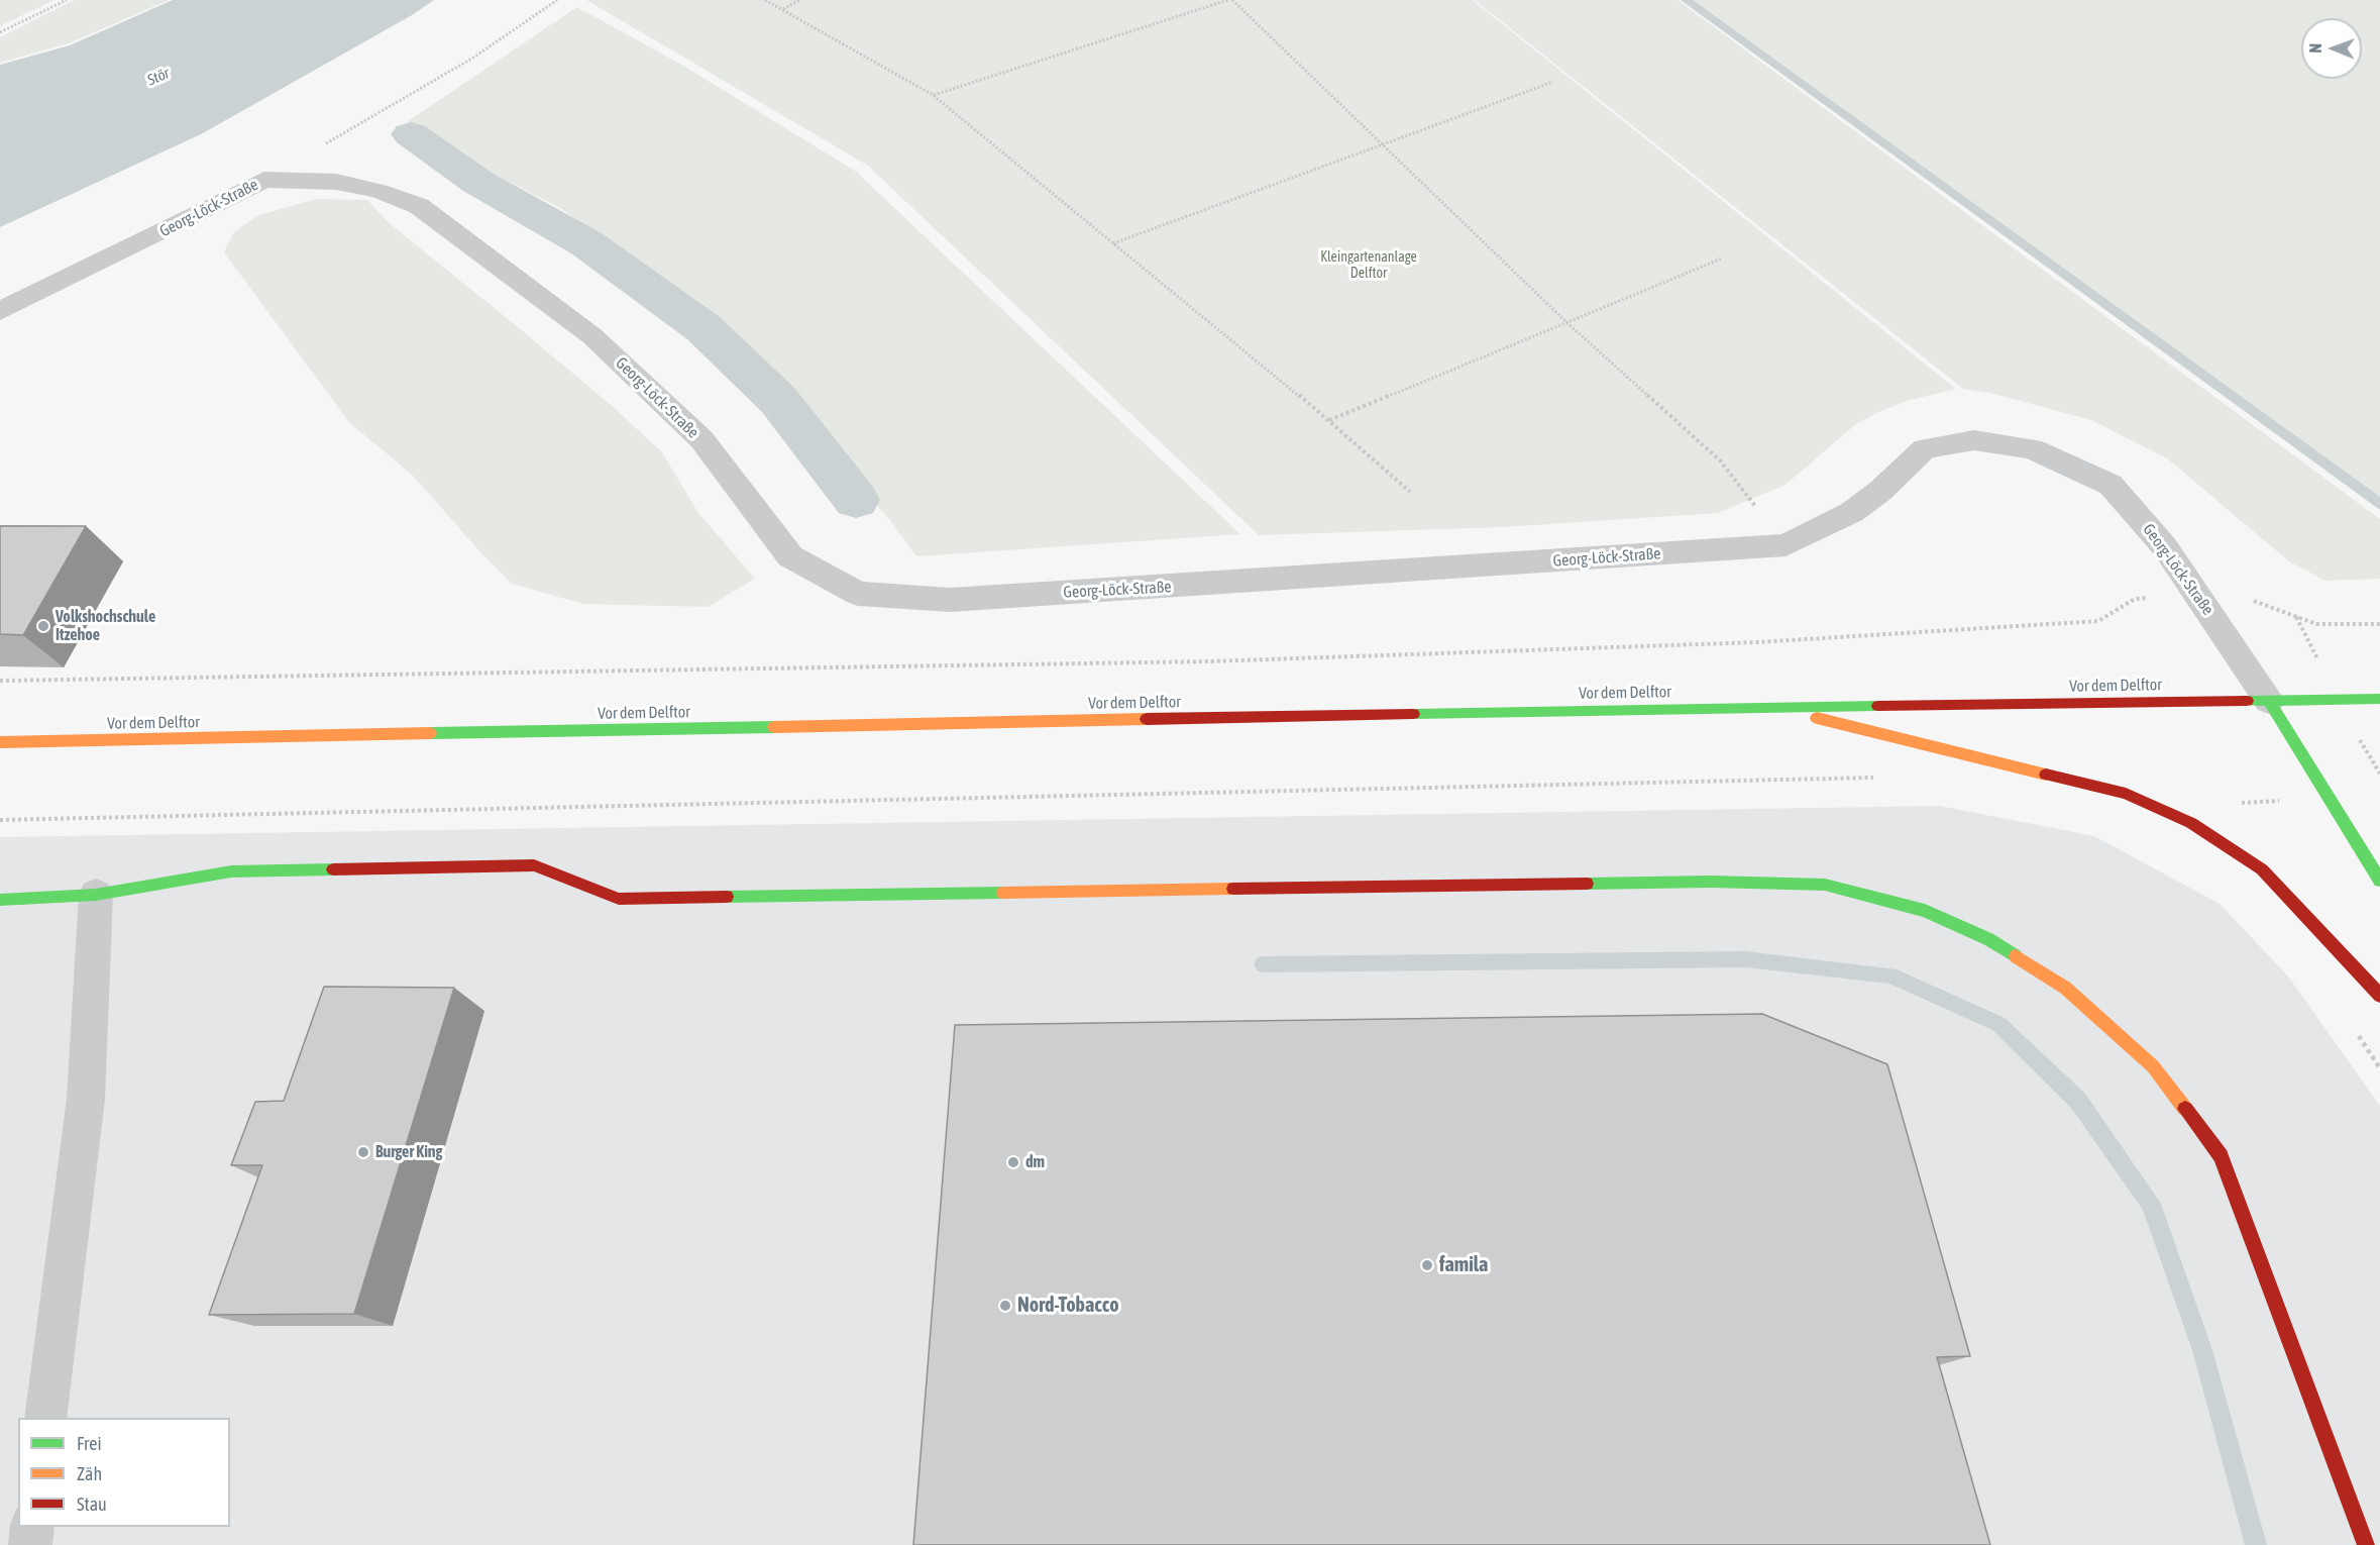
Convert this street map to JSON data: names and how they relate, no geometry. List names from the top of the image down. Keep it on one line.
{"streets":{"main road":["Vor dem Delftor"],"street":["Georg-Löck-Straße"]},"crossings":[["Georg-Löck-Straße","Vor dem Delftor"]],"water":["Stör"],"parks":["Kleingartenanlage Delftor"],"places":["Volkshochschule Itzehoe","Burger King","dm","famila","Nord-Tobacco"],"legend":["Frei","Zäh","Stau"],"north":"left"}
